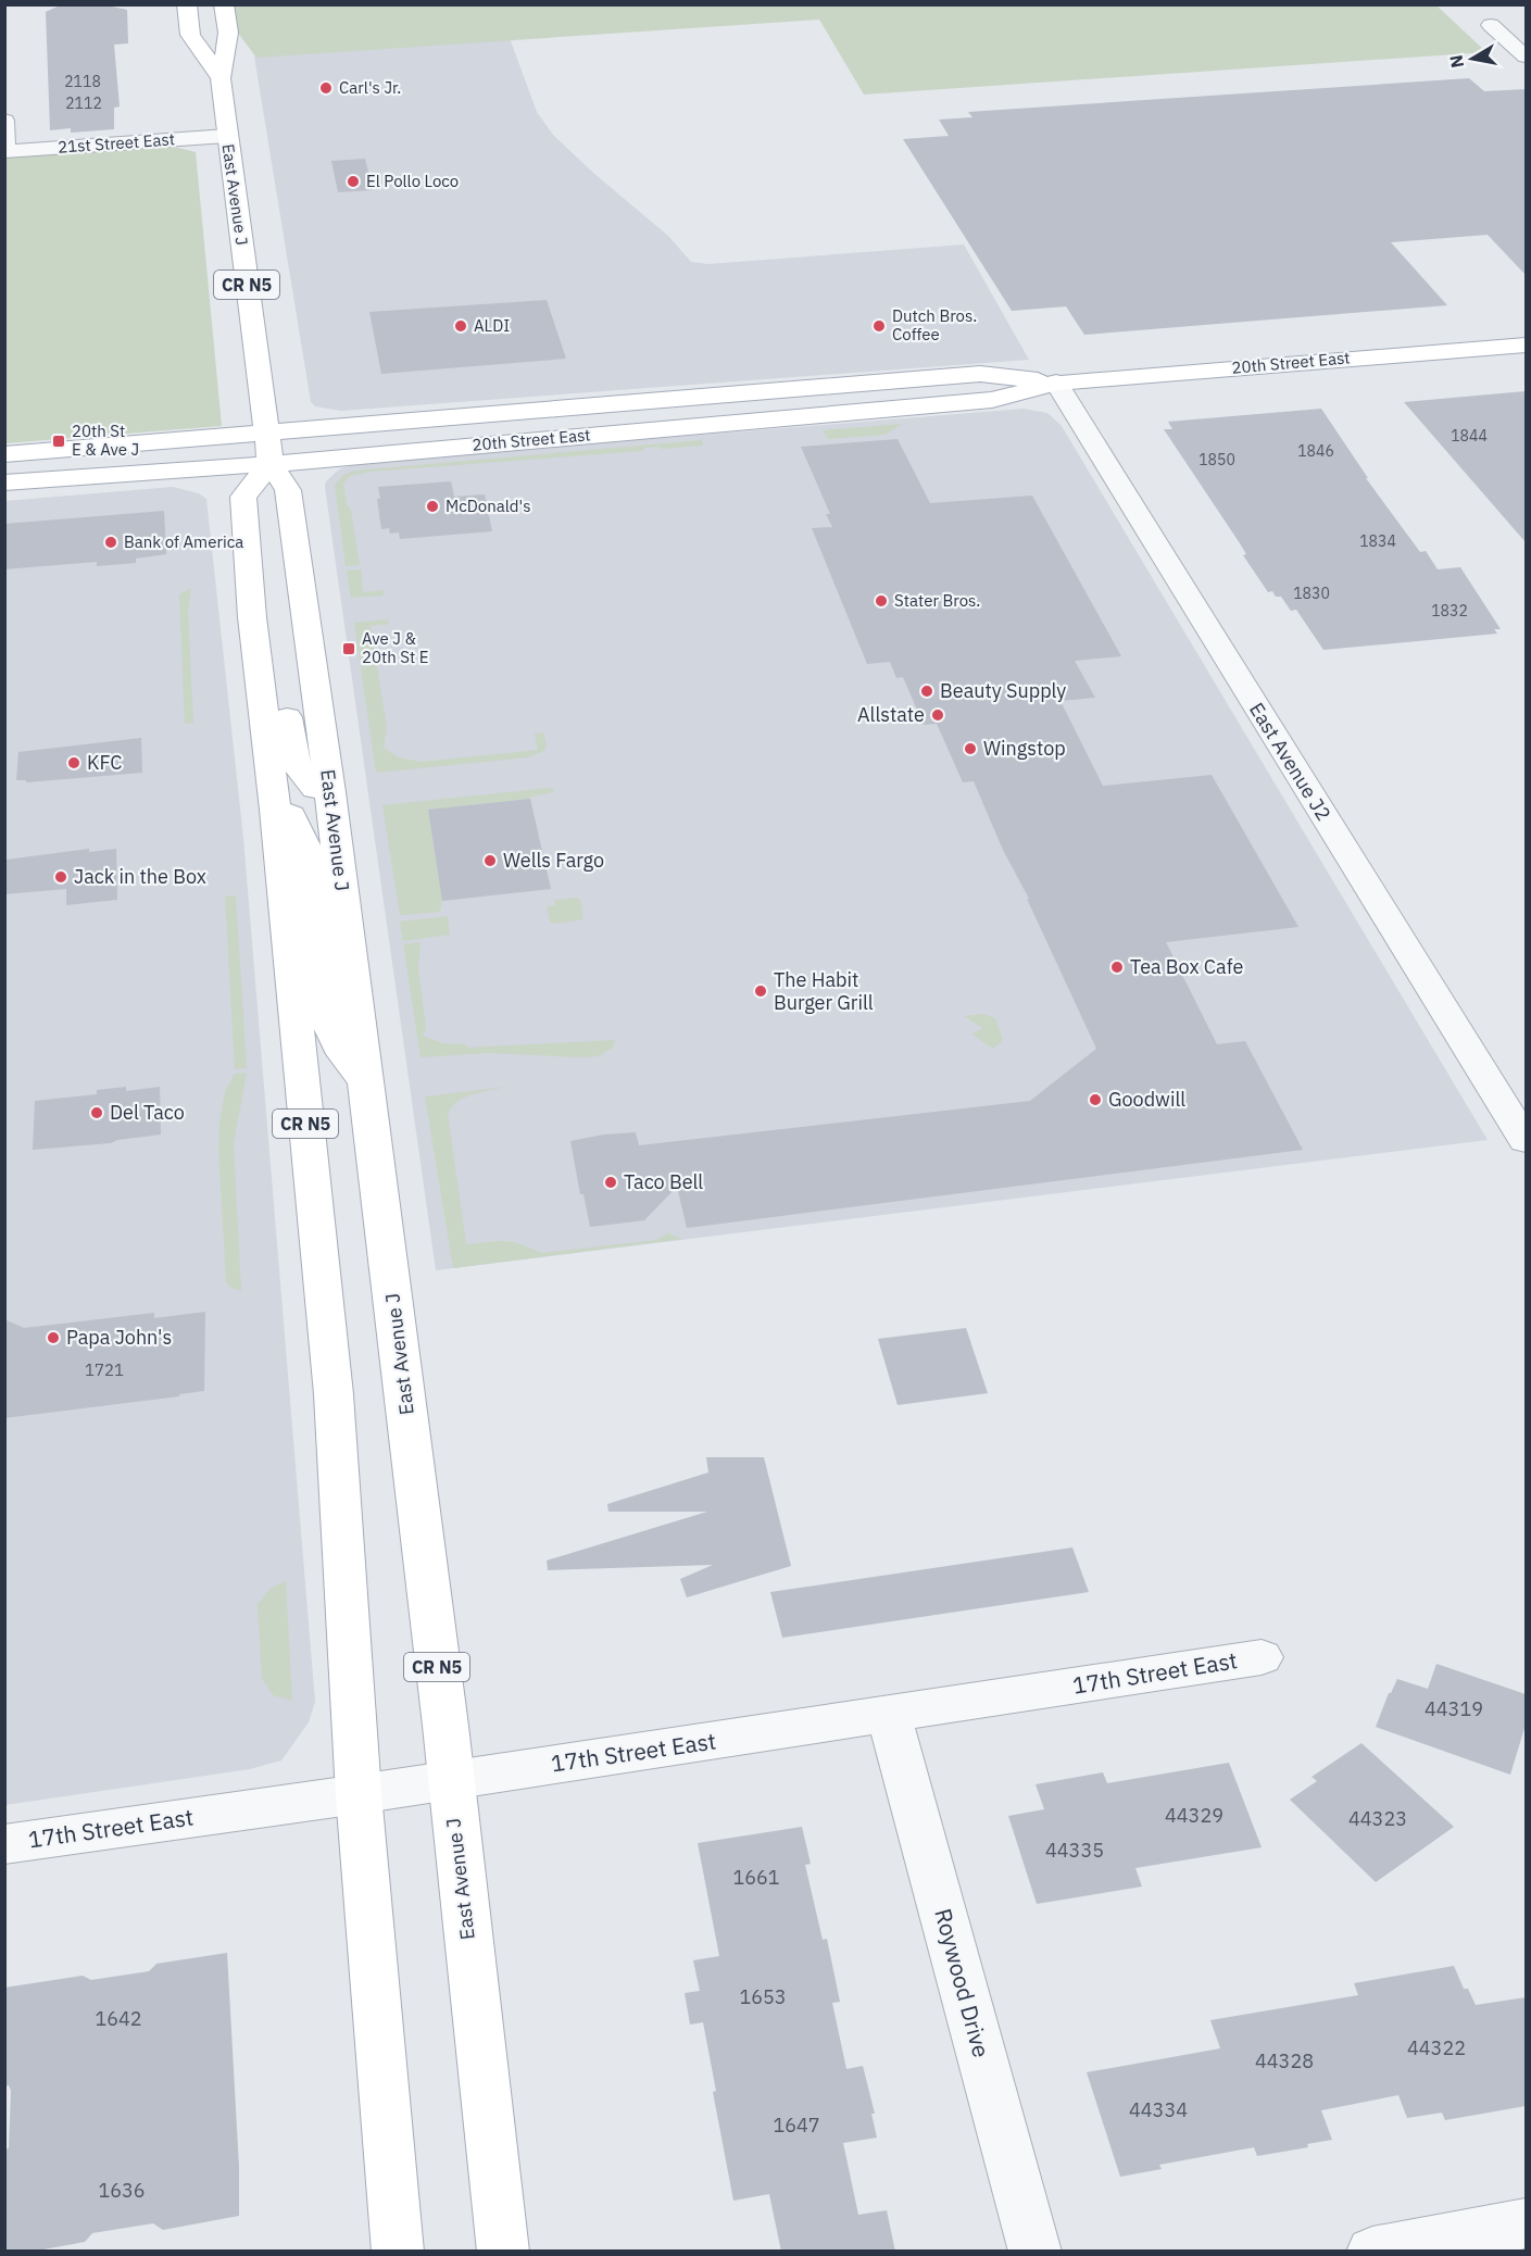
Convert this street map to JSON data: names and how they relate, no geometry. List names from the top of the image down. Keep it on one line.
{"streets":{"main road":["East Avenue J","CR N5","20th Street East"],"street":["21st Street East","East Avenue J2","17th Street East","Roywood Drive"]},"crossings":[["21st Street East","East Avenue J"],["East Avenue J","CR N5"],["East Avenue J","20th Street East"],["East Avenue J","17th Street East"],["CR N5","20th Street East"],["CR N5","17th Street East"],["20th Street East","East Avenue J2"],["17th Street East","Roywood Drive"]],"places":{"other":["Carl's Jr.","El Pollo Loco","ALDI","Dutch Bros. Coffee","McDonald's","Bank of America","Stater Bros.","Beauty Supply","Allstate","Wingstop","KFC","Wells Fargo","Jack in the Box","Tea Box Cafe","The Habit Burger Grill","Goodwill","Del Taco","Taco Bell","Papa John's"],"transit":["20th St E & Ave J","Ave J & 20th St E"]},"house_numbers":["2118","2112","1844","1846","1850","1834","1830","1832","1721","44319","44329","44323","44335","1661","1653","1642","44322","44328","44334","1647","1636"],"north":"left"}
